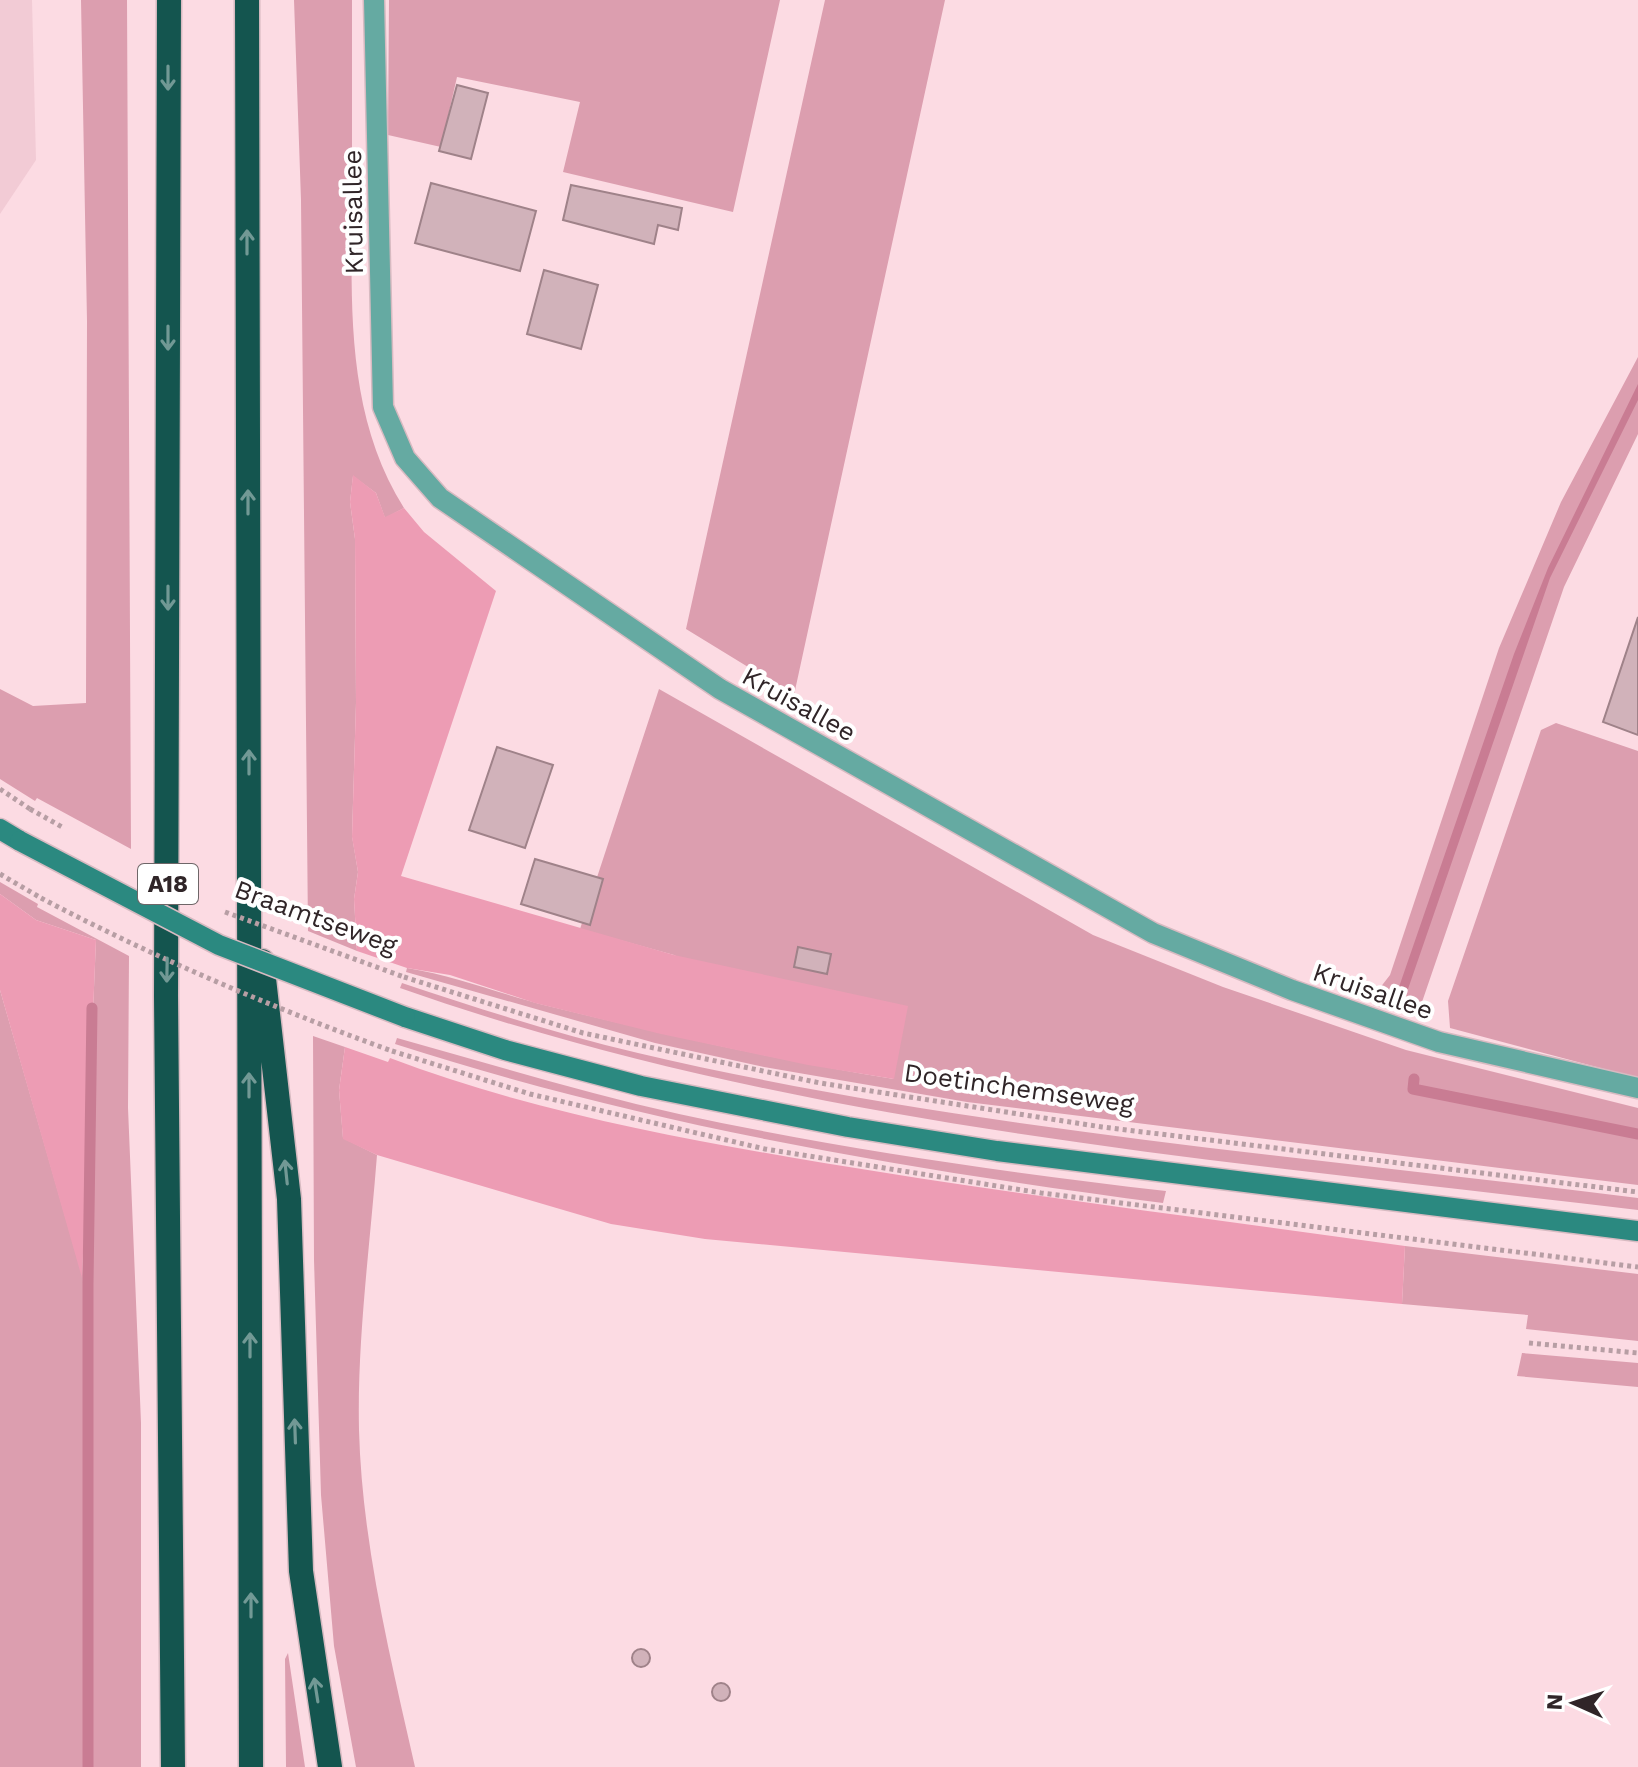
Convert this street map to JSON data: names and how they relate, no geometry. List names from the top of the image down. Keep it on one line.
{"streets":{"highway":["A18"],"street":["Kruisallee"],"path":["Braamtseweg","Doetinchemseweg"]},"crossings":[["Braamtseweg","Doetinchemseweg"]],"north":"left"}
